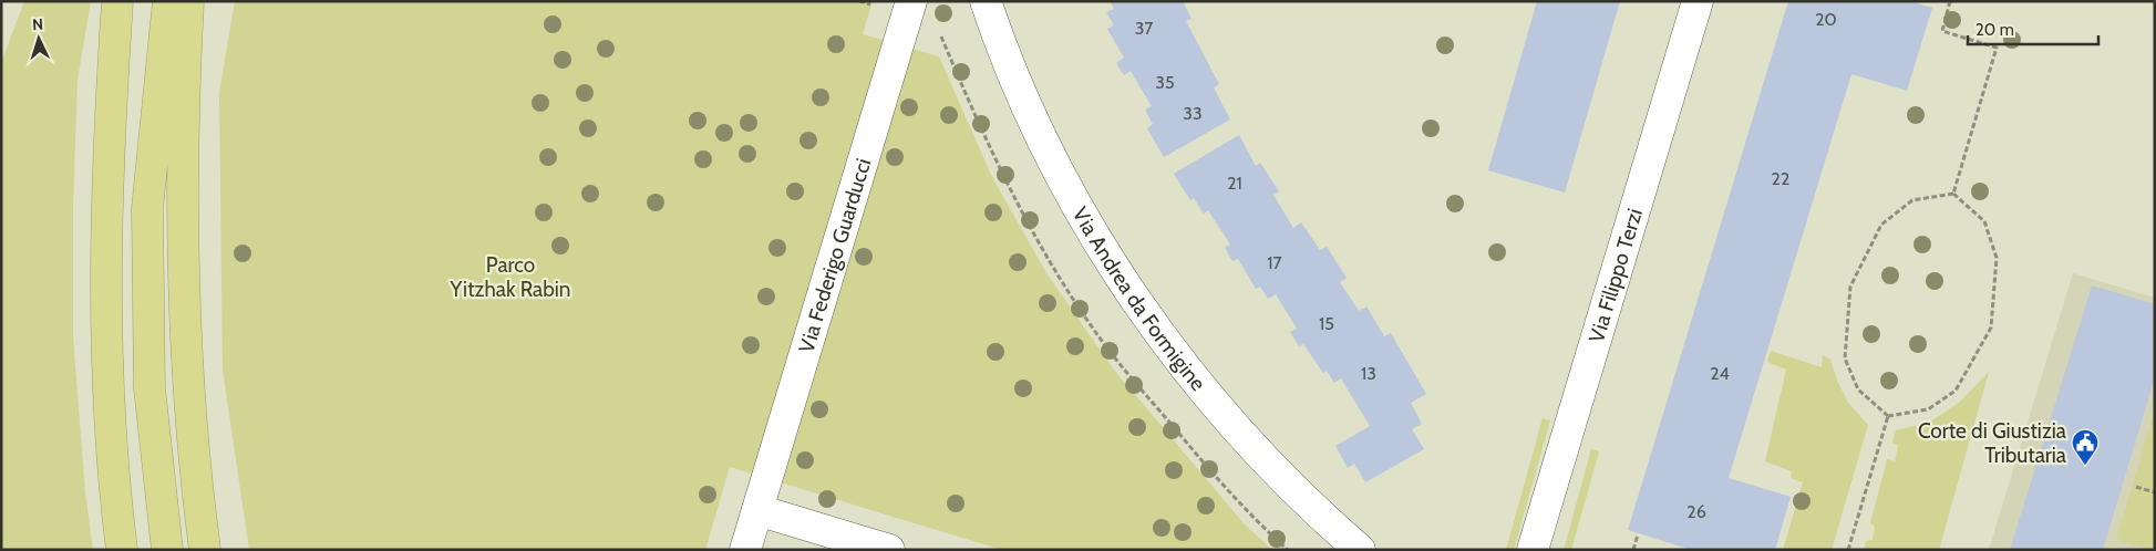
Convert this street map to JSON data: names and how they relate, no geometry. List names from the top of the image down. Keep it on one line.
{"streets":{"street":["Via Federigo Guarducci","Via Filippo Terzi","Via Andrea da Formigine"]},"parks":["Parco Yitzhak Rabin"],"places":{"public building":["Corte di Giustizia Tributaria"]},"house_numbers":["20","37","35","33","22","21","17","15","13","24","26"],"scale_bar":"20 m","north":"top"}
